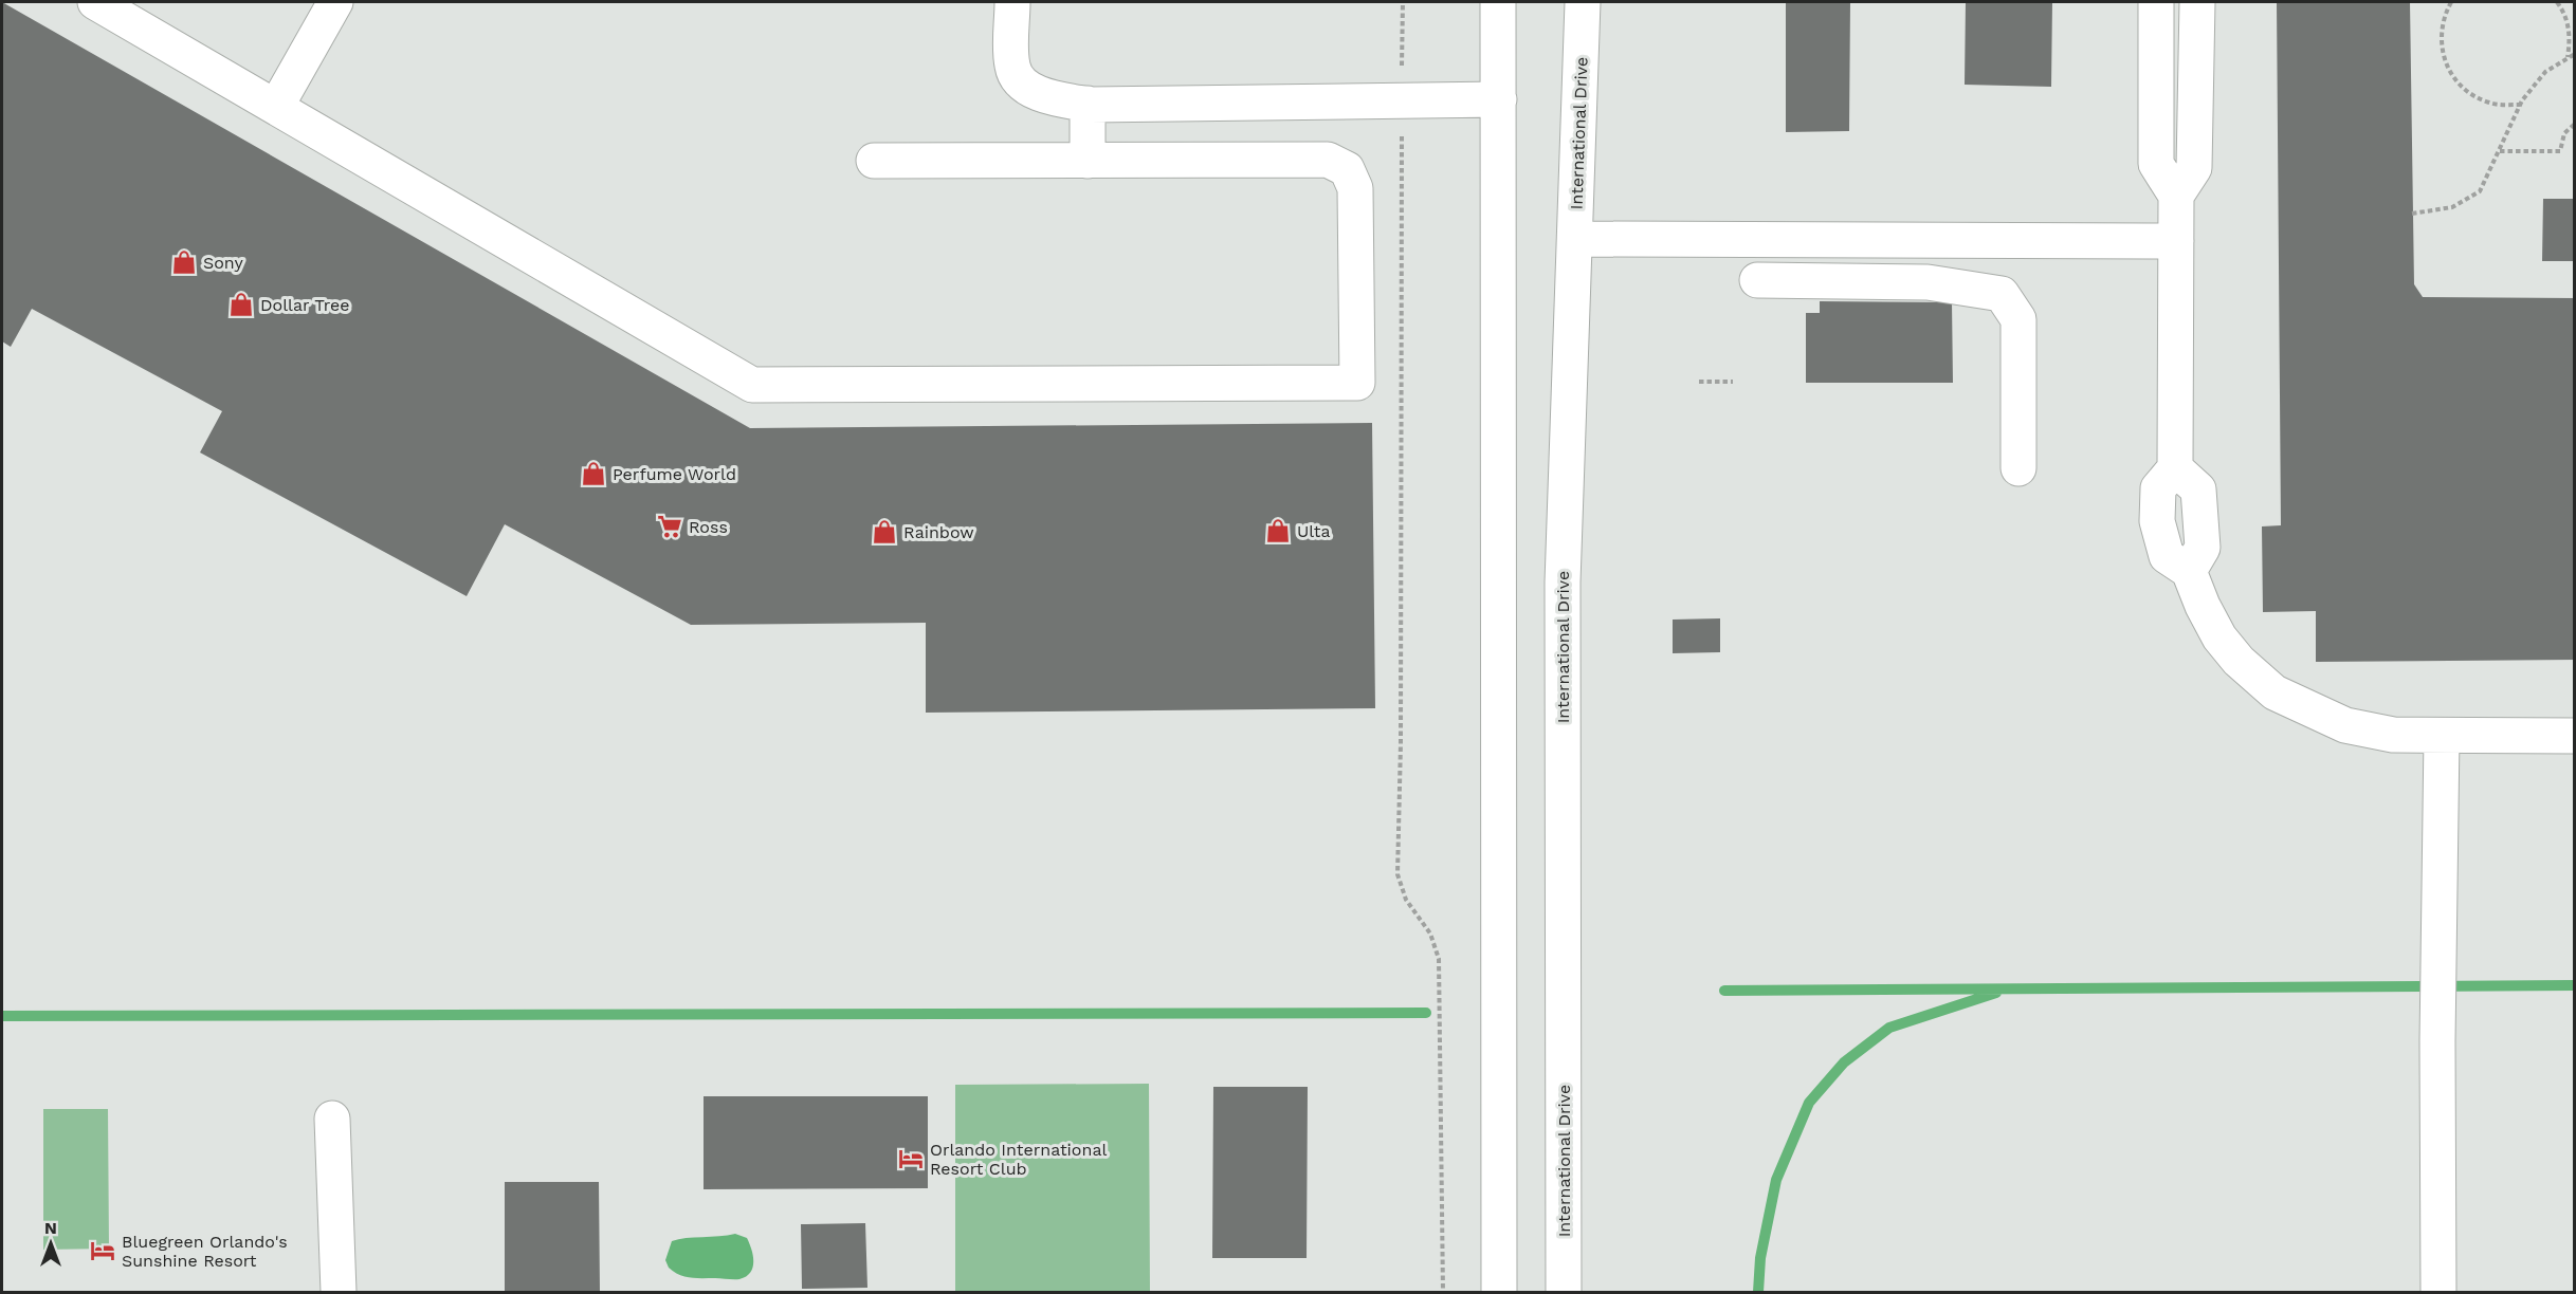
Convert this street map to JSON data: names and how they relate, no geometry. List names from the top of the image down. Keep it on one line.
{"streets":{"street":["International Drive"]},"places":{"shop":["Sony","Dollar Tree","Perfume World","Ulta","Rainbow"],"supermarket":["Ross"],"hotel":["Orlando International Resort Club","Bluegreen Orlando's Sunshine Resort"]},"north":"top"}
